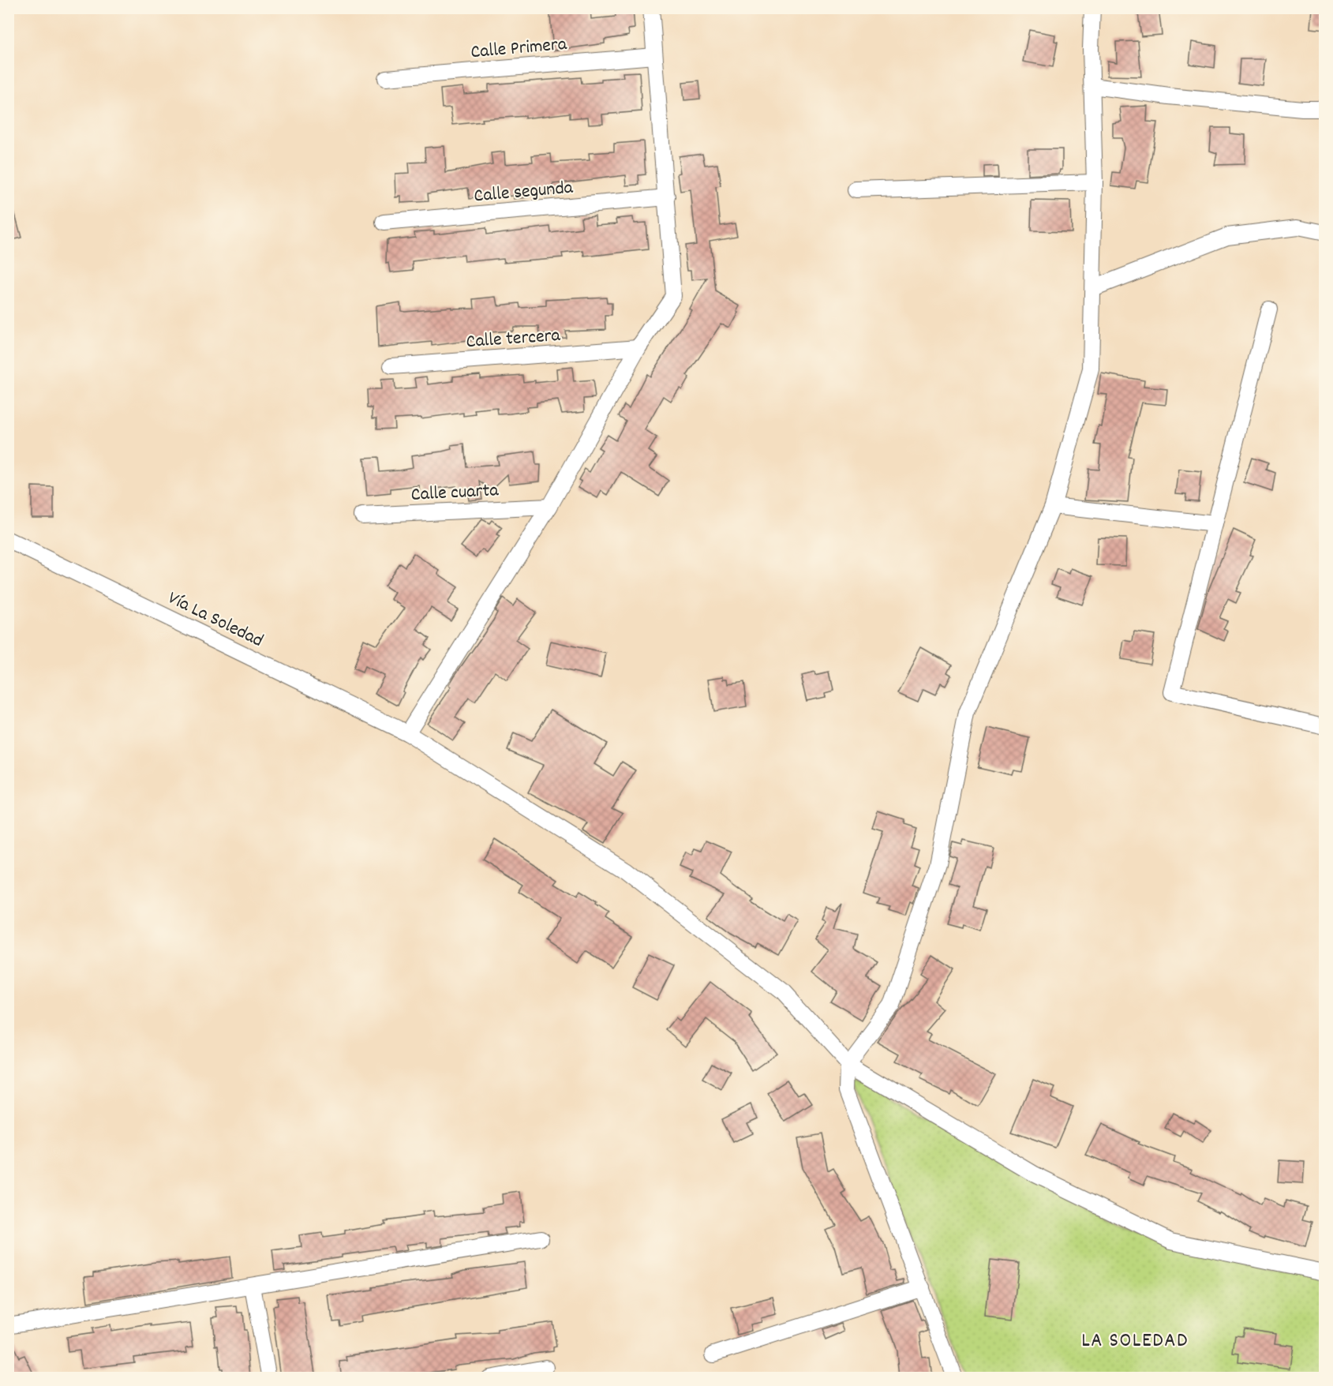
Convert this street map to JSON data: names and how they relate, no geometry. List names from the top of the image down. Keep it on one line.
{"streets":{"street":["Calle Primera","Calle segunda","Calle tercera","Calle cuarta","Vía La Soledad"]},"districts":["LA SOLEDAD"]}
